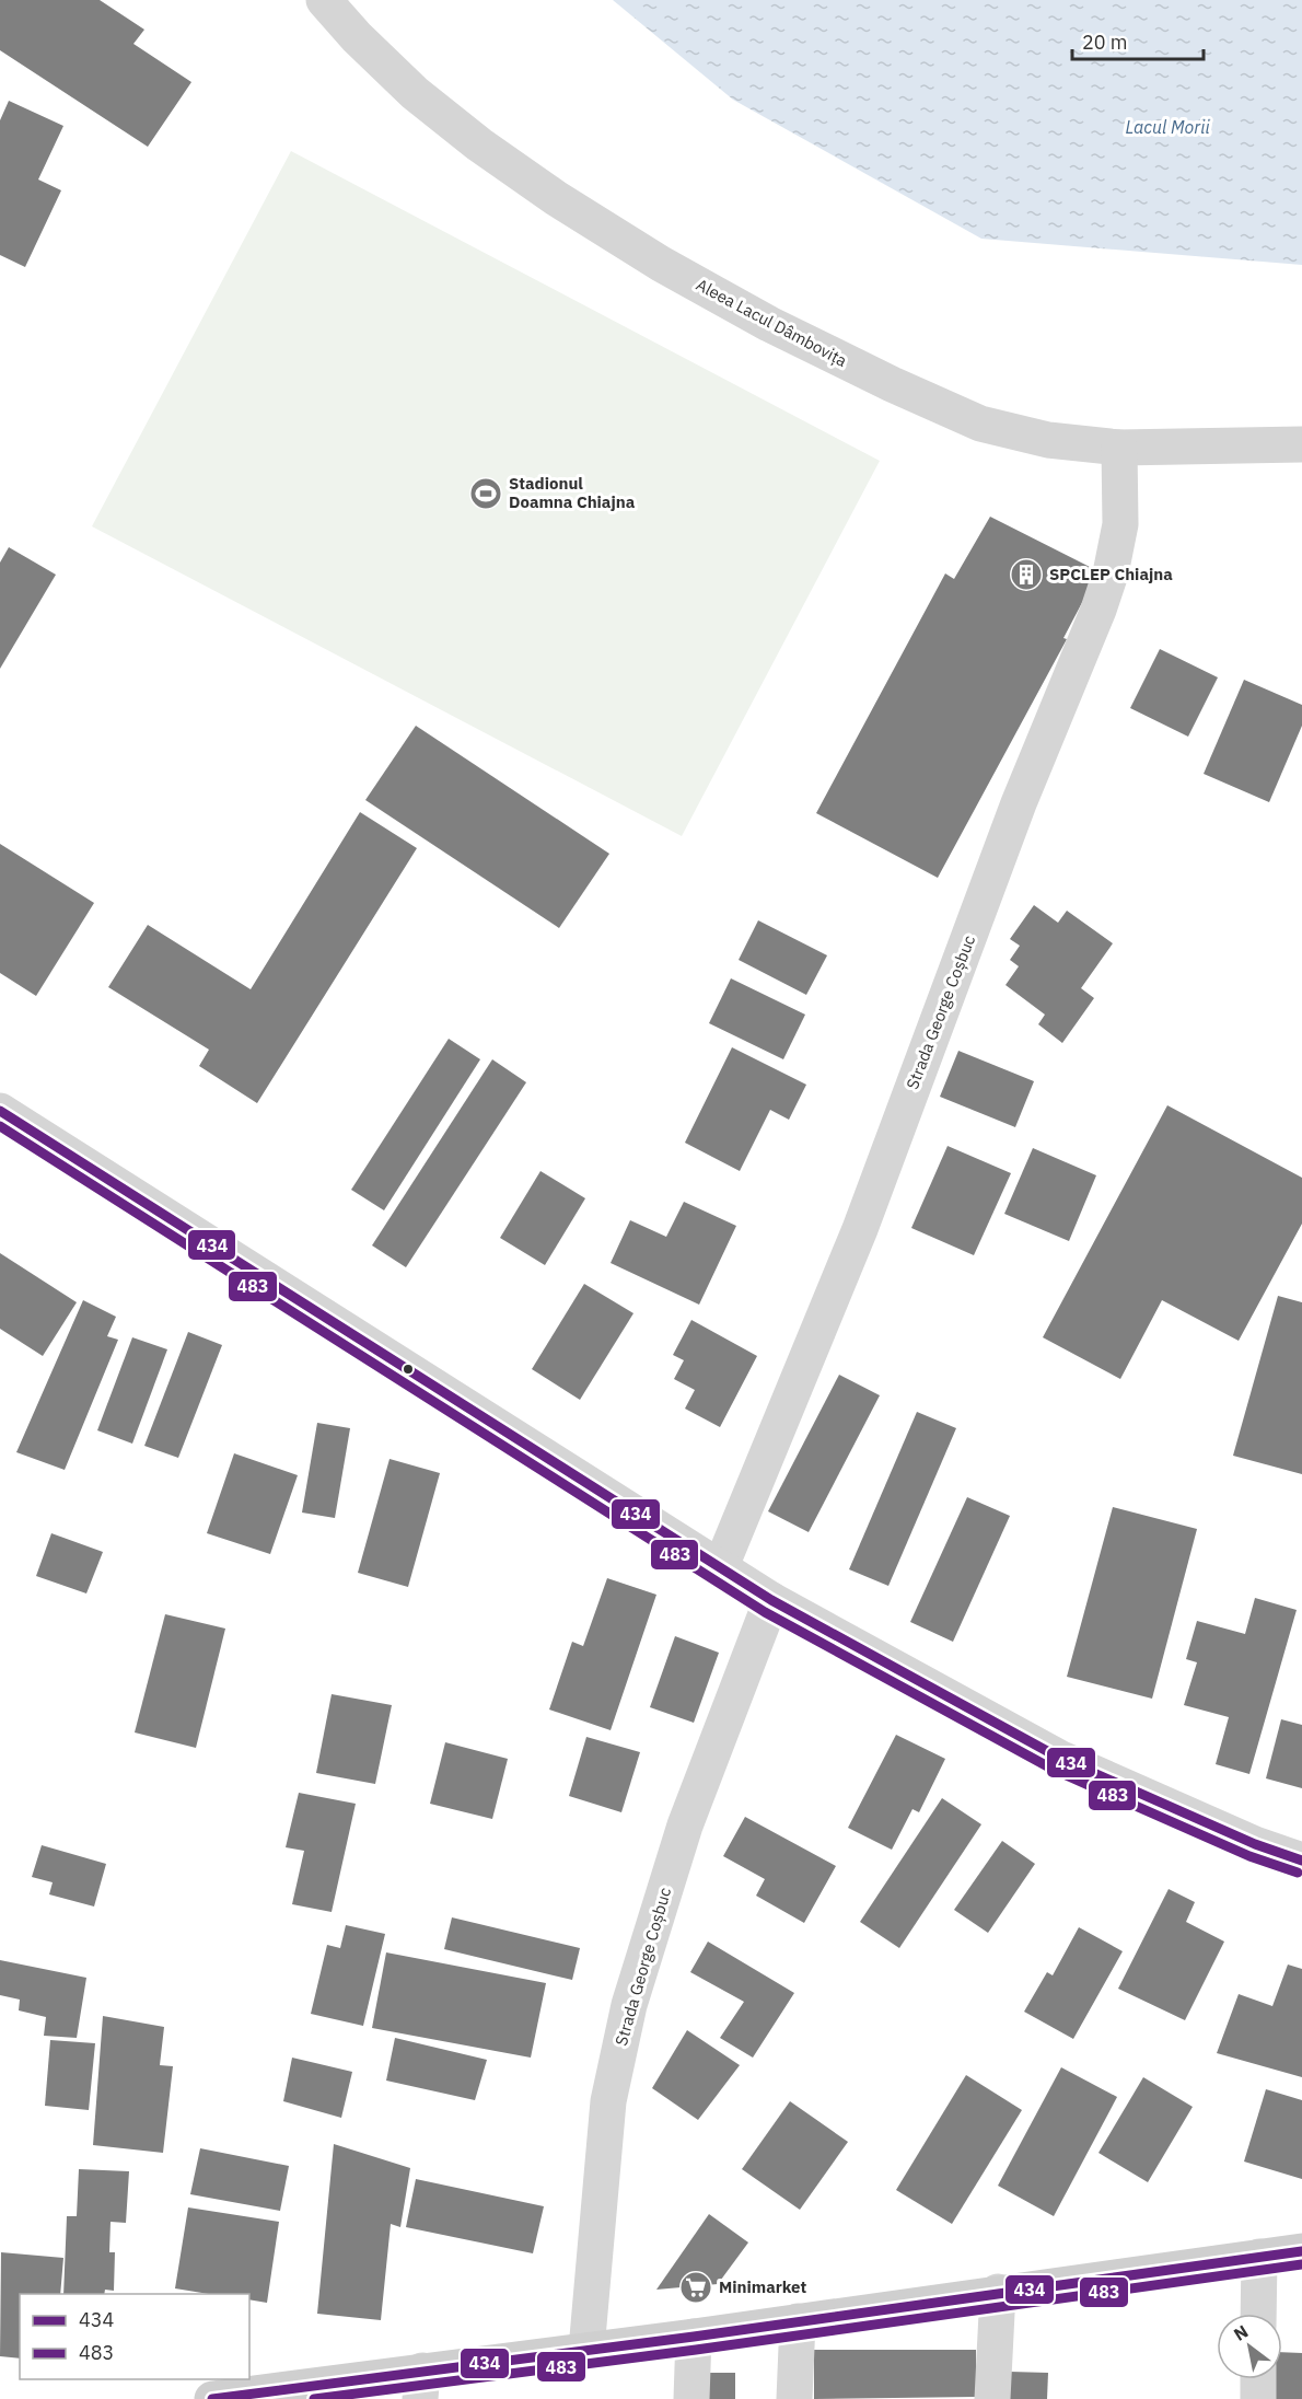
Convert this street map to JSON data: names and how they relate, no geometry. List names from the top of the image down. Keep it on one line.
{"streets":{"street":["Aleea Lacul Dâmbovița","Strada George Coșbuc"]},"crossings":[["Aleea Lacul Dâmbovița","Strada George Coșbuc"]],"water":["Lacul Morii"],"places":{"sports":["Stadionul Doamna Chiajna"],"building":["SPCLEP Chiajna"],"supermarket":["Minimarket"]},"lines":["transit line 434","transit line 483"],"legend":["434","483"],"scale_bar":"20 m","north":"top left"}
